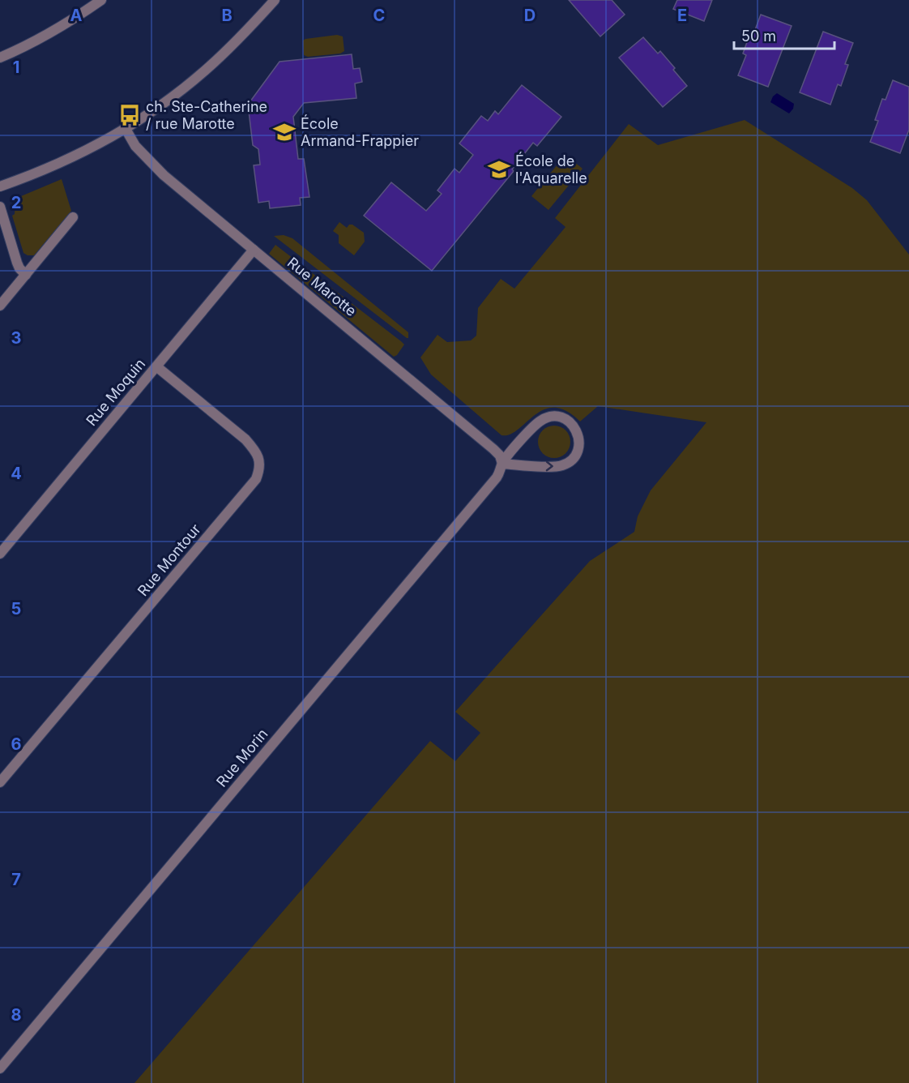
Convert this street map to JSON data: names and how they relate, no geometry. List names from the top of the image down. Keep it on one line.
{"streets":{"street":["Rue Marotte","Rue Moquin","Rue Montour","Rue Morin"]},"crossings":[["Rue Marotte","Rue Moquin"],["Rue Marotte","Rue Morin"],["Rue Moquin","Rue Montour"]],"places":{"bus stop":["ch. Ste-Catherine / rue Marotte"],"school or university":["École Armand-Frappier","École de l'Aquarelle"]},"scale_bar":"50 m","grid":{"columns":["A","B","C","D","E"],"rows":["1","2","3","4","5","6","7","8"]}}
